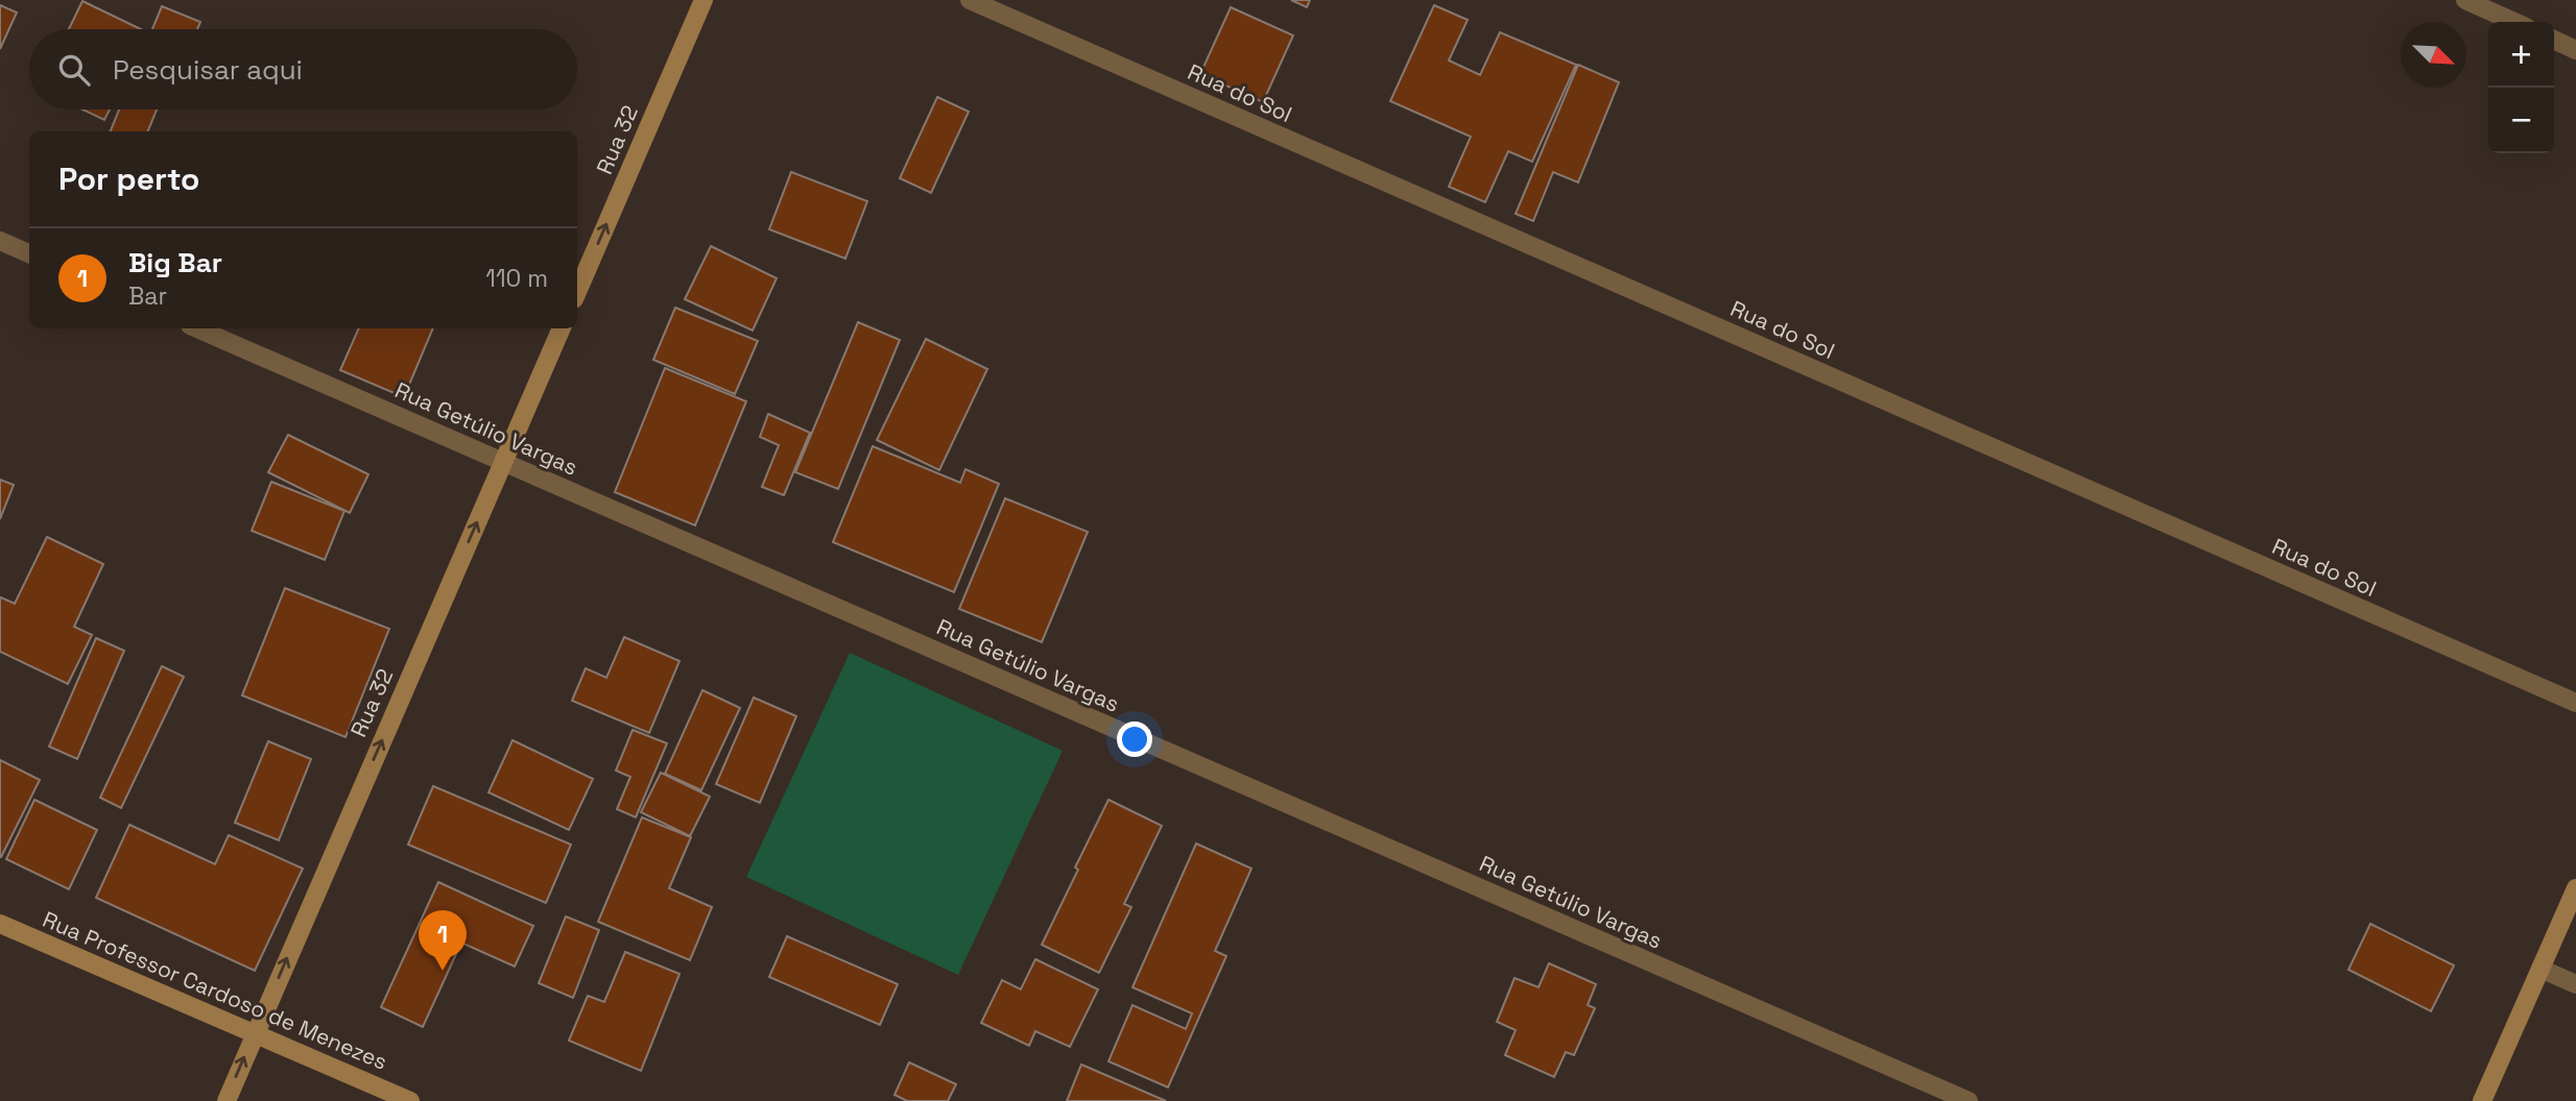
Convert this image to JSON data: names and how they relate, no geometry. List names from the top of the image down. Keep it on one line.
{"streets":{"main road":["Rua 32","Rua Professor Cardoso de Menezes"],"street":["Rua do Sol","Rua Getúlio Vargas"]},"crossings":[["Rua 32","Rua Getúlio Vargas"],["Rua 32","Rua Professor Cardoso de Menezes"]],"one_way":["Rua 32"],"north":"bottom right","page":{"map_buttons":["+","−"],"search":"Pesquisar aqui","heading":"Por perto","list":[{"mark":"1","name":"Big Bar","note":"Bar","value":"110 m"}],"pins":"1"}}
